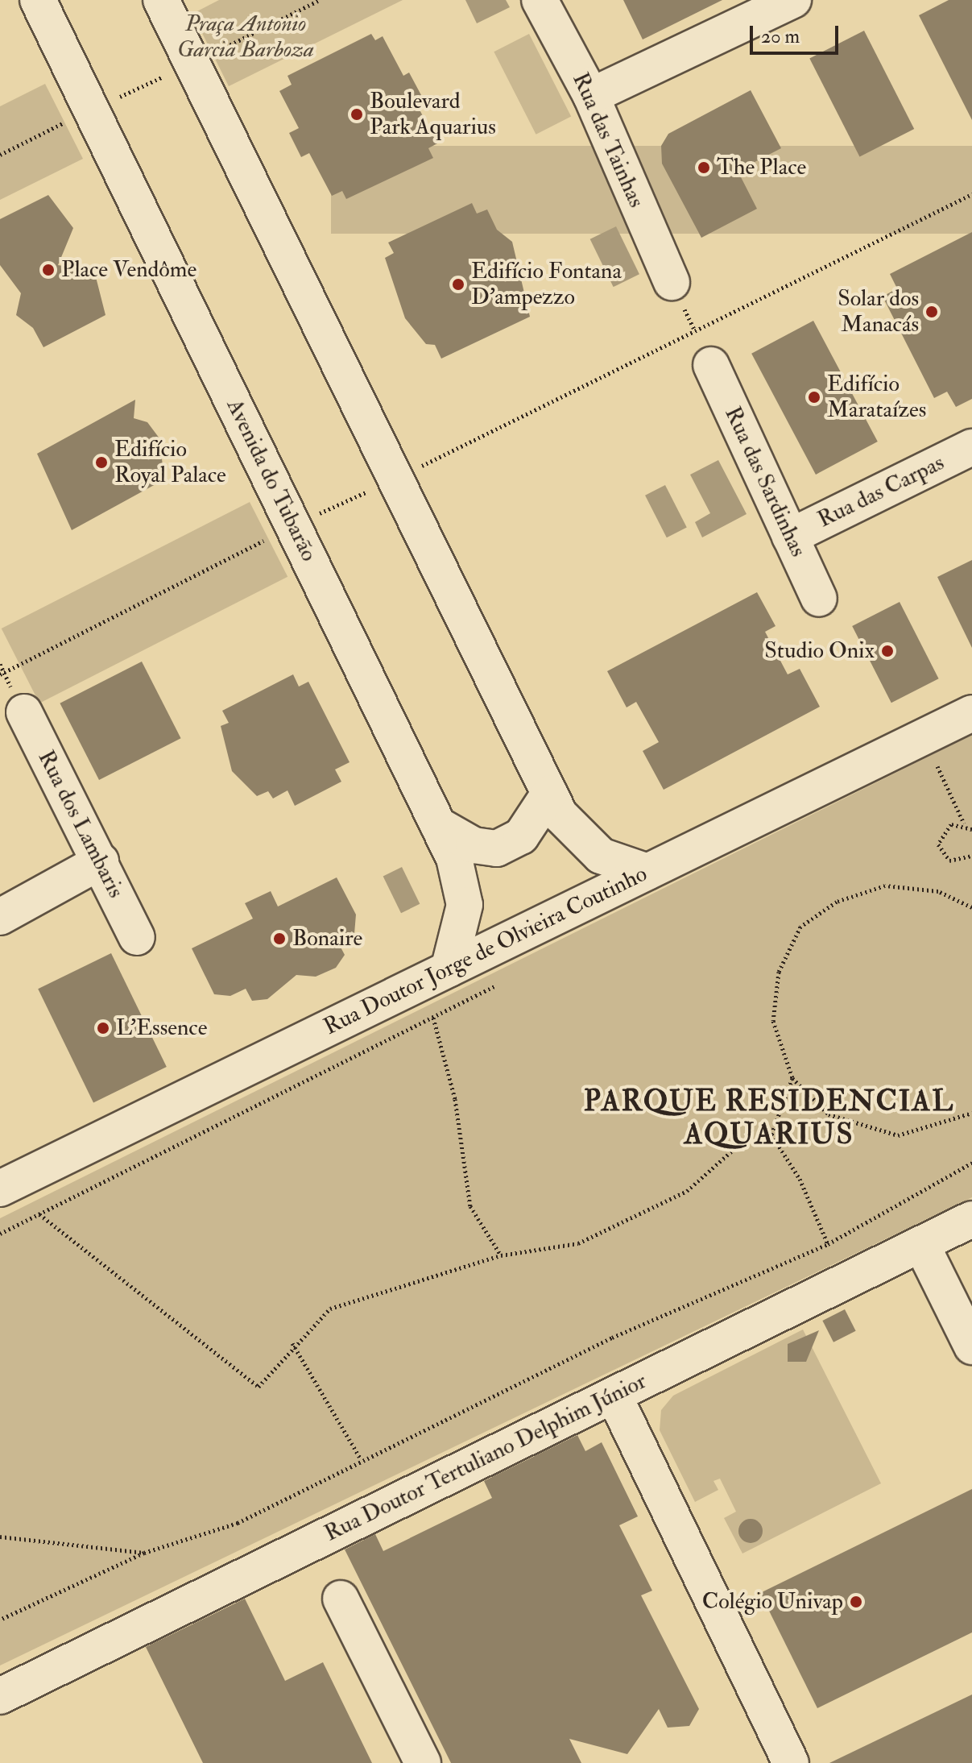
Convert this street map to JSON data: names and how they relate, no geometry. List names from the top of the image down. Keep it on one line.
{"streets":{"street":["Rua das Tainhas","Avenida do Tubarão","Rua das Sardinhas","Rua das Carpas","Rua dos Lambaris","Rua Doutor Jorge de Olvieira Coutinho","Rua Doutor Tertuliano Delphim Júnior"]},"crossings":[["Avenida do Tubarão","Rua Doutor Jorge de Olvieira Coutinho"],["Rua das Sardinhas","Rua das Carpas"]],"districts":["PARQUE RESIDENCIAL AQUARIUS"],"parks":["Praça Antonio Garcia Barboza"],"places":["Boulevard Park Aquarius","The Place","Place Vendôme","Edifício Fontana D'ampezzo","Solar dos Manacás","Edifício Marataízes","Edifício Royal Palace","Studio Onix","Bonaire","L'Essence","Colégio Univap"],"scale_bar":"20 m"}
